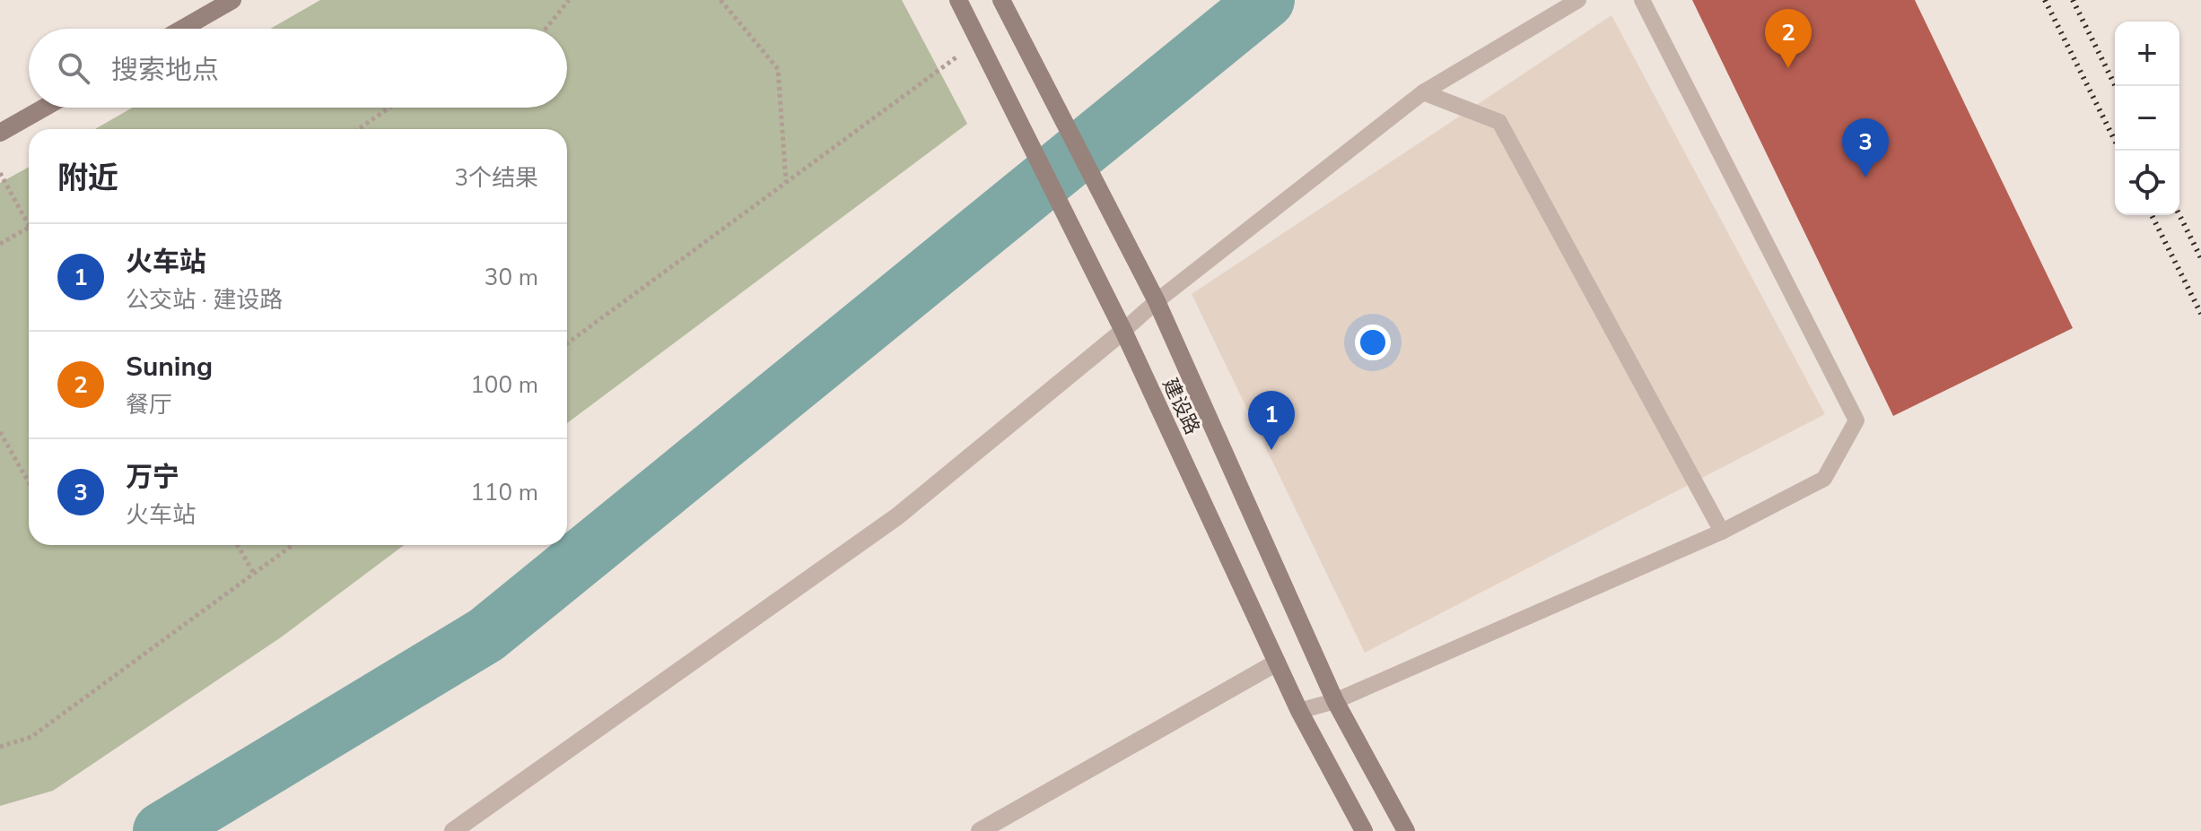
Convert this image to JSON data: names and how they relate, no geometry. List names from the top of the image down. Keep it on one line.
{"streets":{"main road":["建设路"]},"page":{"pins":["2","3","1"],"map_buttons":["+","−"],"search":"搜索地点","heading":["附近","3个结果"],"list":[{"mark":"1","name":"火车站","note":"公交站 · 建设路","value":"30 m"},{"mark":"2","name":"Suning","note":"餐厅","value":"100 m"},{"mark":"3","name":"万宁","note":"火车站","value":"110 m"}]}}
